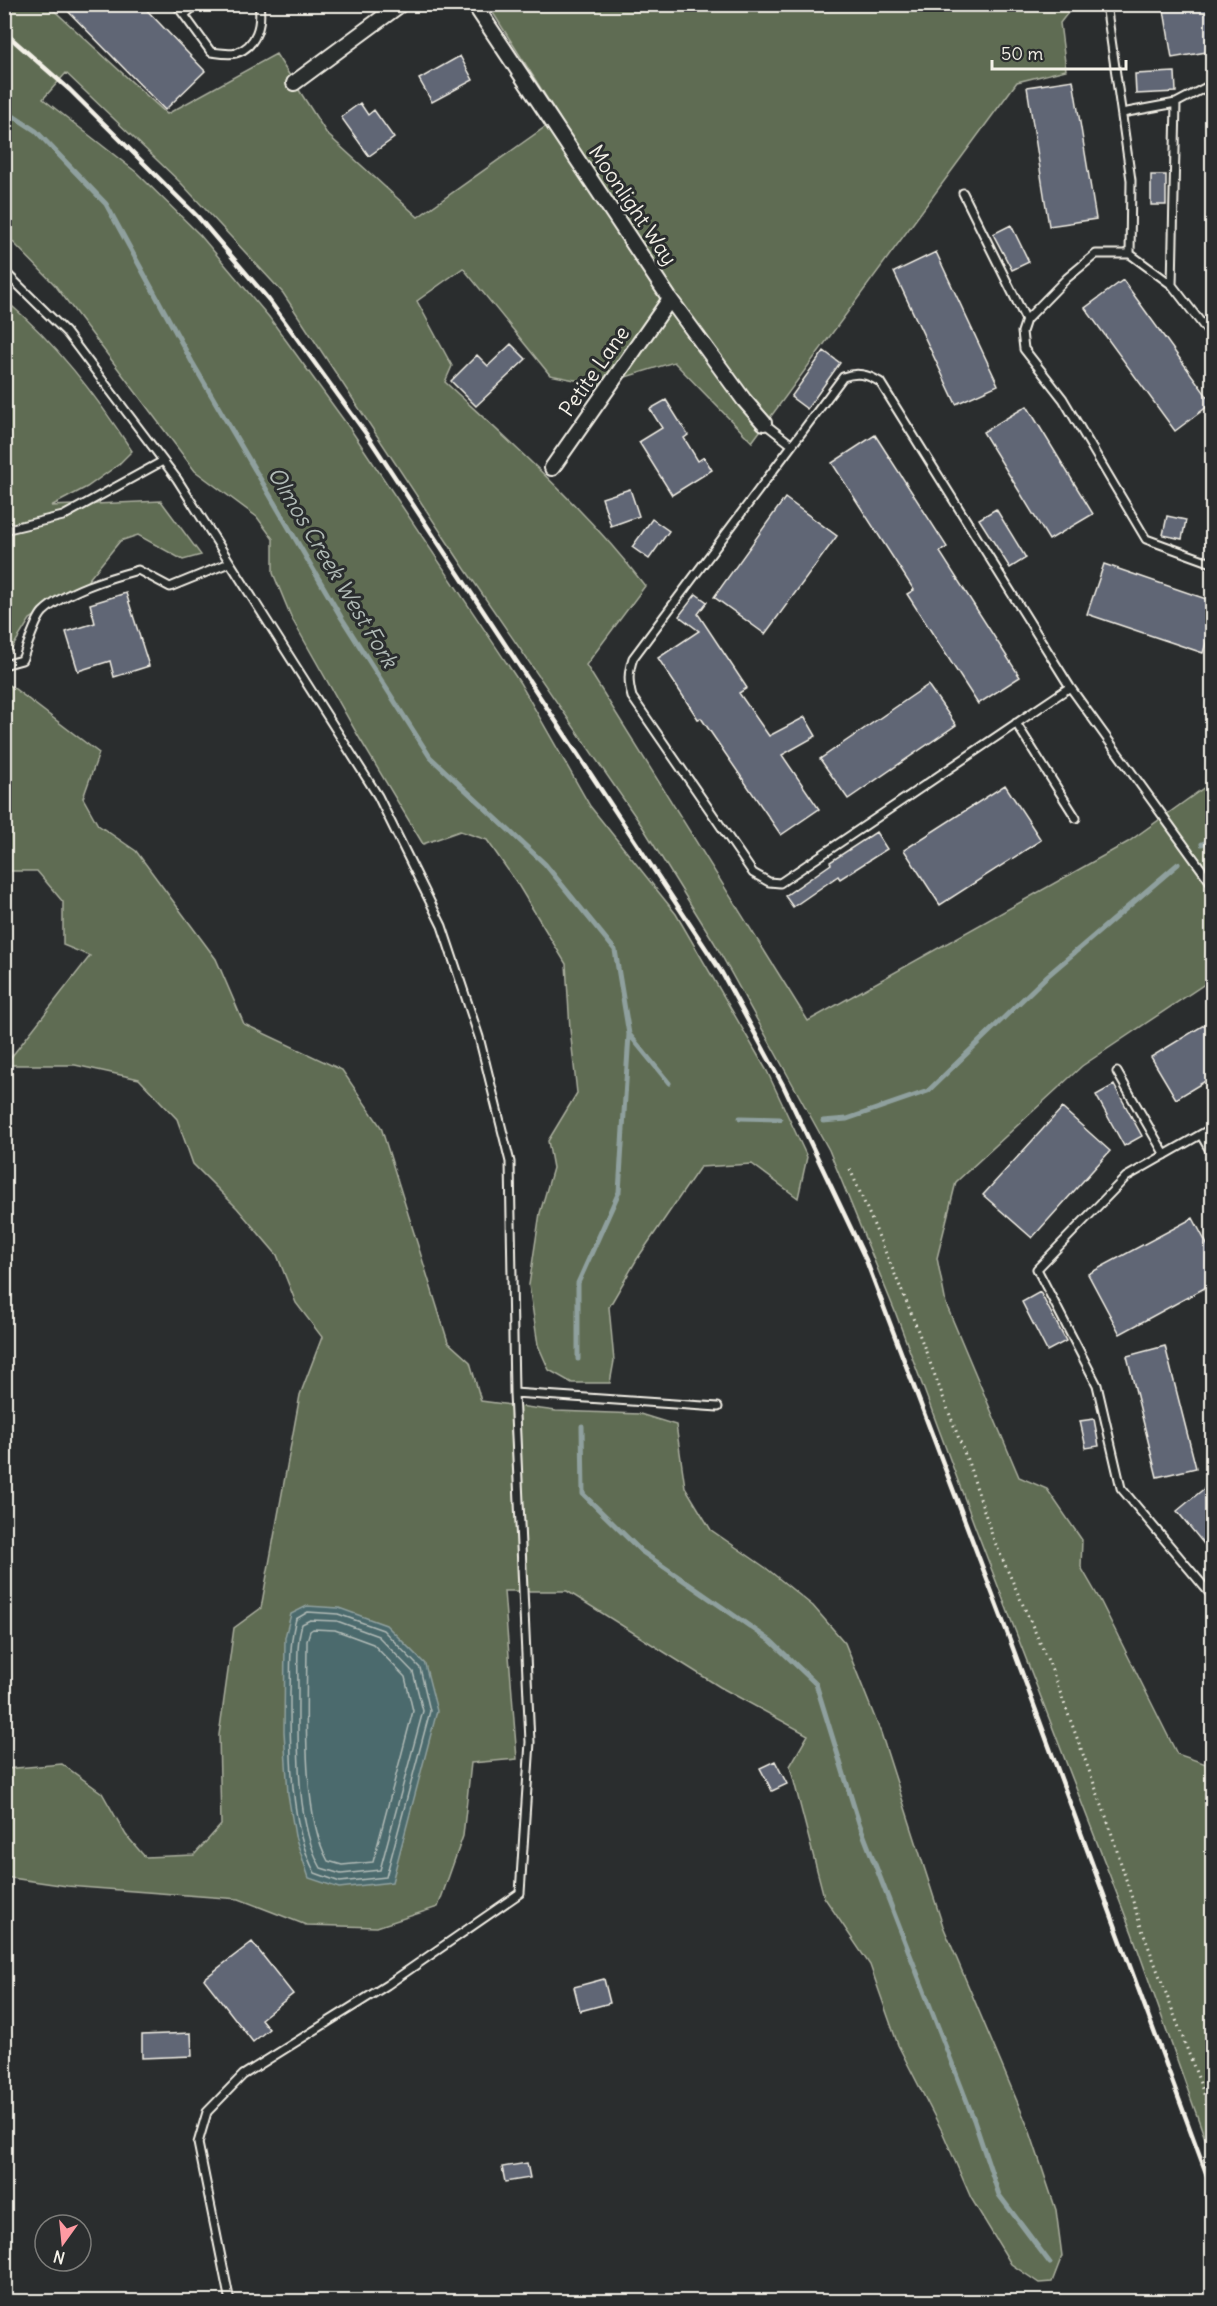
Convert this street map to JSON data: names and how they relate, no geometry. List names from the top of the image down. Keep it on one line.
{"streets":{"street":["Moonlight Way","Petite Lane"]},"crossings":[["Moonlight Way","Petite Lane"]],"water":["Olmos Creek West Fork"],"scale_bar":"50 m","north":"bottom"}
